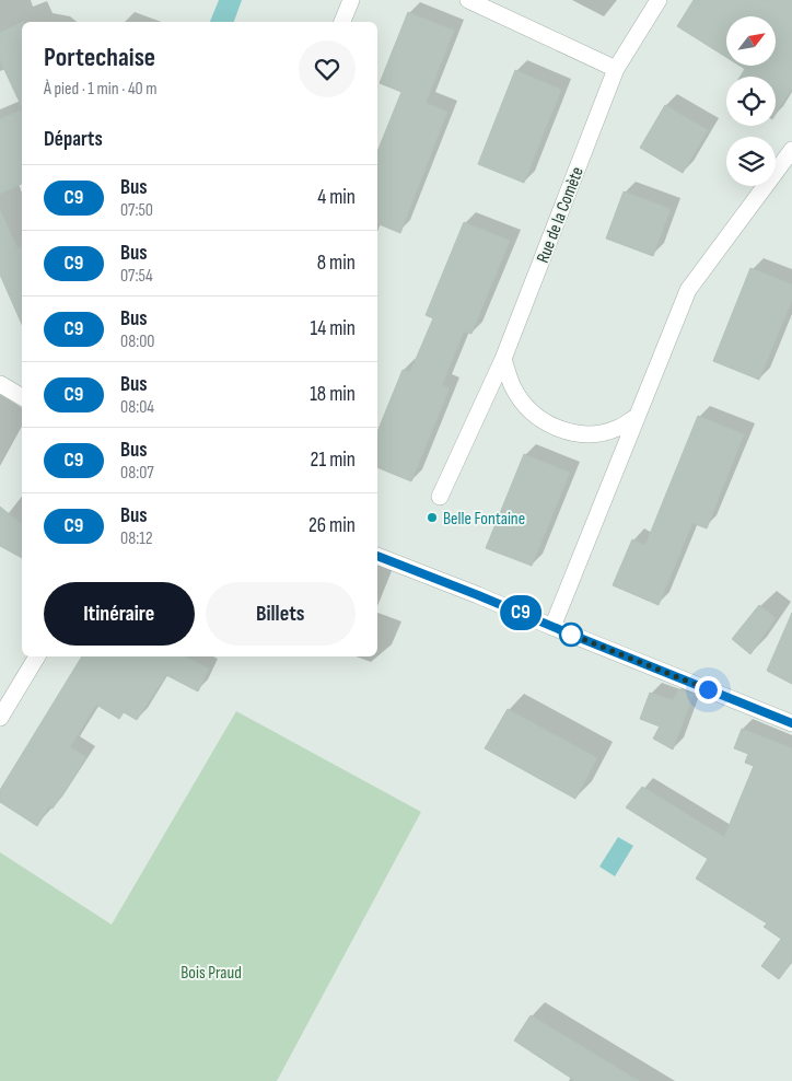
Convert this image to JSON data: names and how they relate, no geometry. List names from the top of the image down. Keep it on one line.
{"streets":{"street":["Rue de la Comète"]},"parks":["Bois Praud"],"places":["Belle Fontaine"],"lines":["bus line C9"],"north":"top right","page":{"on_map":"C9","heading":[["Portechaise","À pied · 1 min · 40 m"],"Départs"],"list":[{"mark":"C9","name":"Bus","note":"07:50","value":"4 min"},{"mark":"C9","name":"Bus","note":"07:54","value":"8 min"},{"mark":"C9","name":"Bus","note":"08:00","value":"14 min"},{"mark":"C9","name":"Bus","note":"08:04","value":"18 min"},{"mark":"C9","name":"Bus","note":"08:07","value":"21 min"},{"mark":"C9","name":"Bus","note":"08:12","value":"26 min"}],"buttons":["Itinéraire","Billets"]}}
